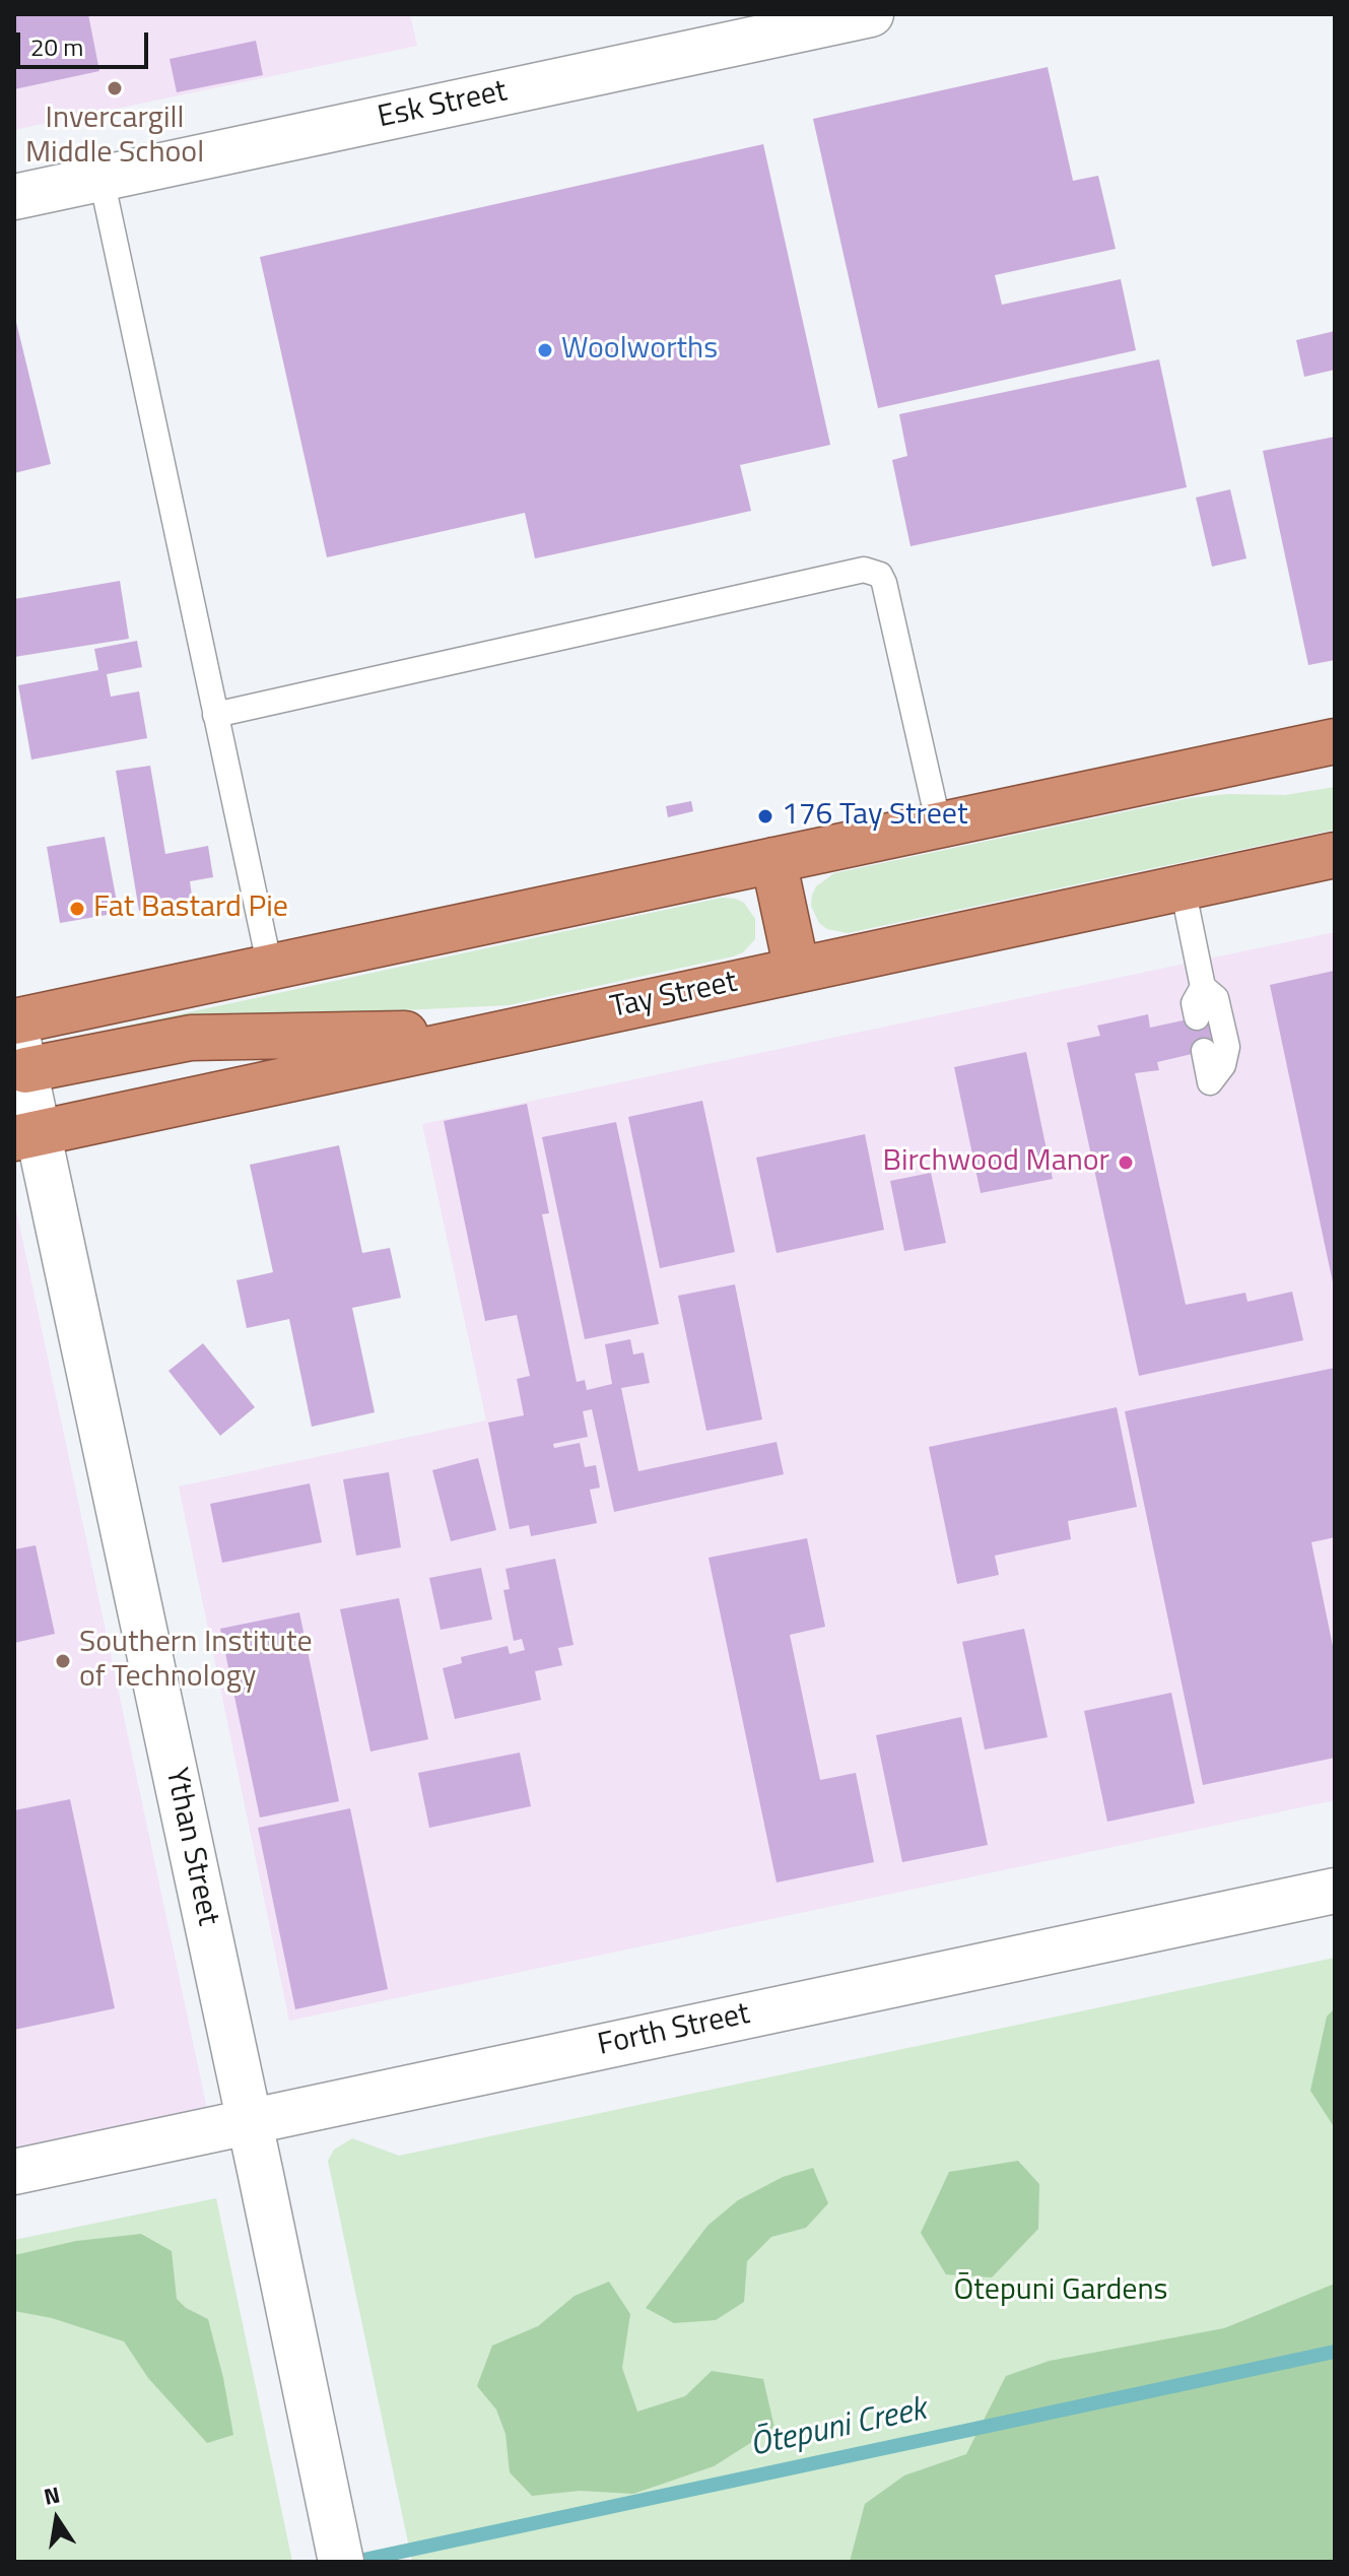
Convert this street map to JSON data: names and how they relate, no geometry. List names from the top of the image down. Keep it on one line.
{"streets":{"highway":["Tay Street"],"street":["Esk Street","Ythan Street","Forth Street"]},"crossings":[["Tay Street","Ythan Street"],["Ythan Street","Forth Street"]],"water":["Ōtepuni Creek"],"parks":["Ōtepuni Gardens"],"places":["Invercargill Middle School","Woolworths","176 Tay Street","Fat Bastard Pie","Birchwood Manor","Southern Institute of Technology"],"scale_bar":"20 m","north":"top"}
